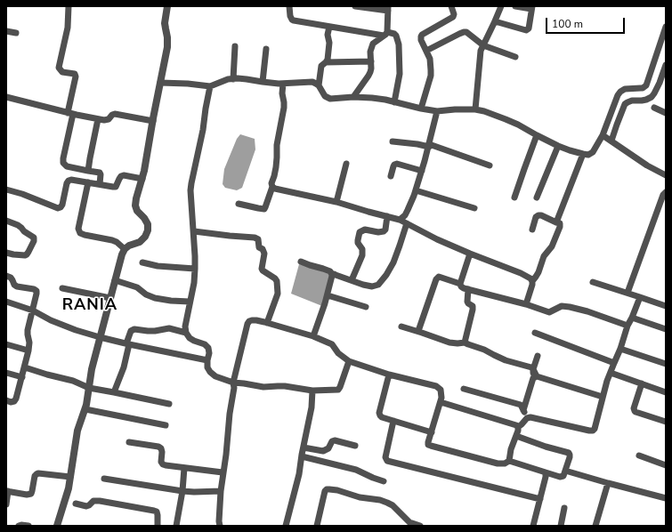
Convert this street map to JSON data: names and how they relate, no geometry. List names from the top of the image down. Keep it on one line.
{"districts":["RANIA"],"scale_bar":"100 m"}
